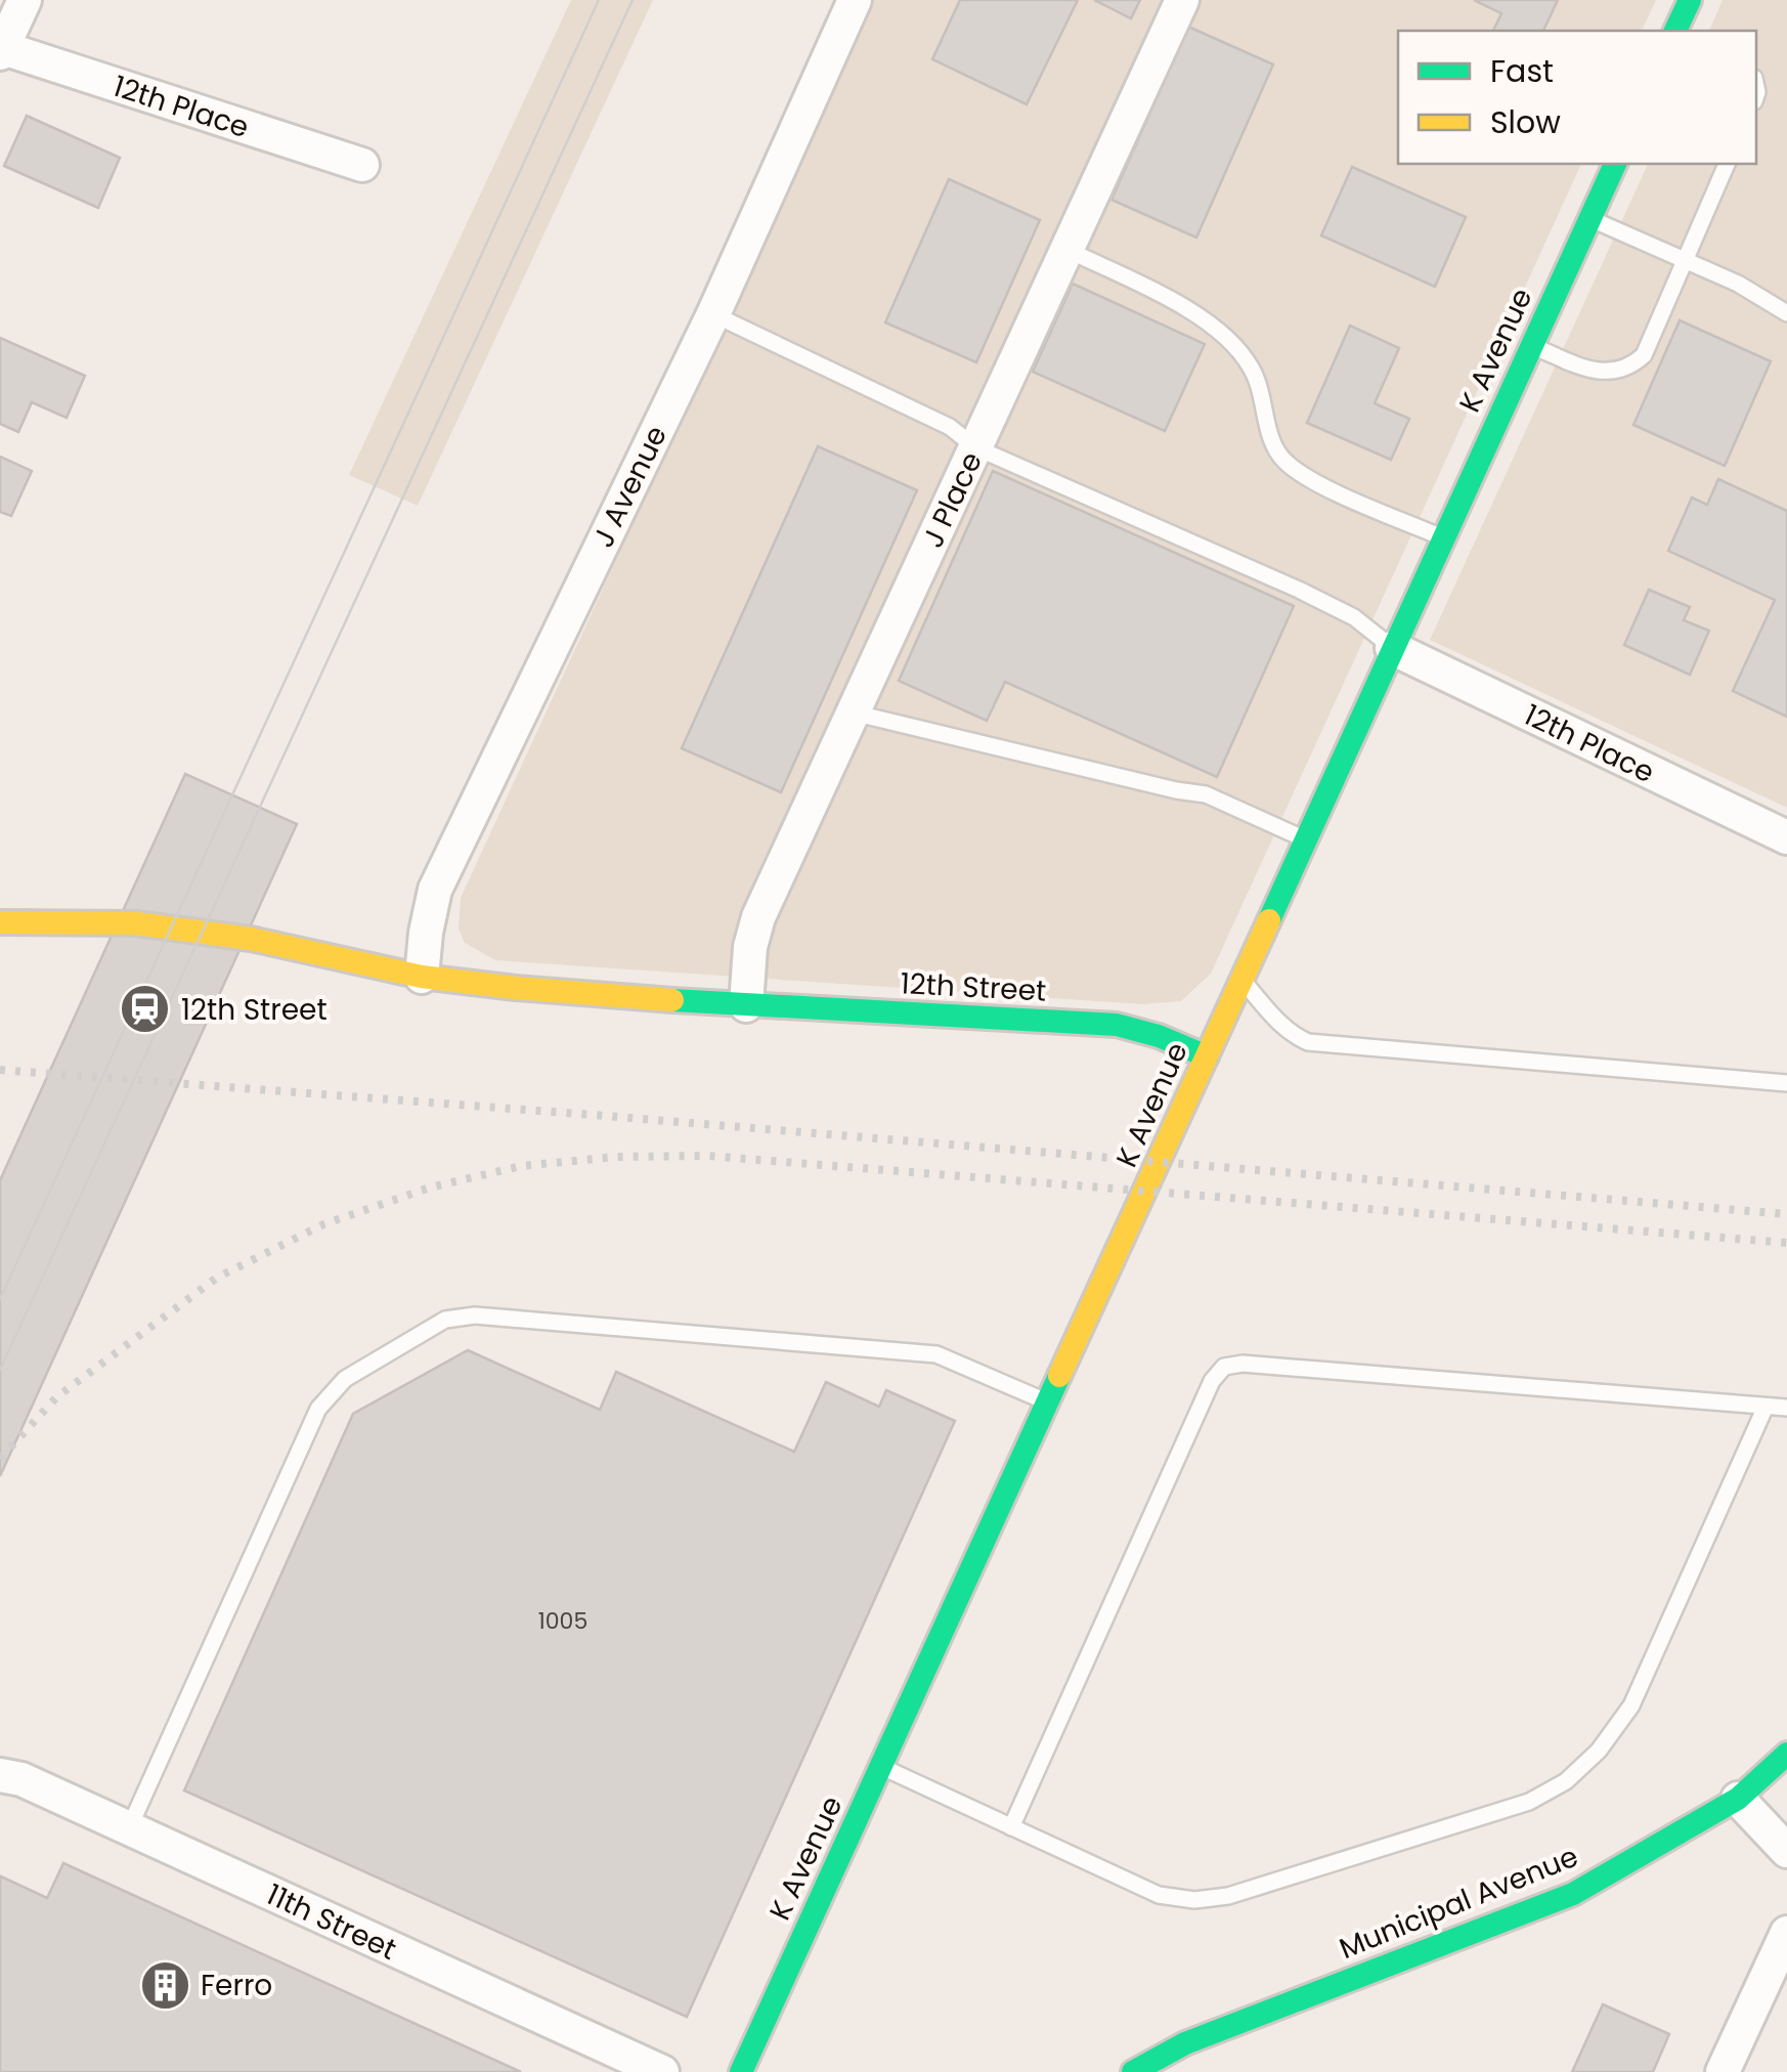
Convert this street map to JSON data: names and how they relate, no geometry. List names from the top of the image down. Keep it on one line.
{"streets":{"main road":["K Avenue","12th Street","Municipal Avenue"],"street":["12th Place","J Avenue","J Place","11th Street"]},"crossings":[["12th Place","K Avenue"],["K Avenue","12th Street"],["J Avenue","12th Street"],["J Place","12th Street"]],"places":{"station":["12th Street"],"building":["Ferro"]},"house_numbers":["1005"],"legend":["Fast","Slow"]}
